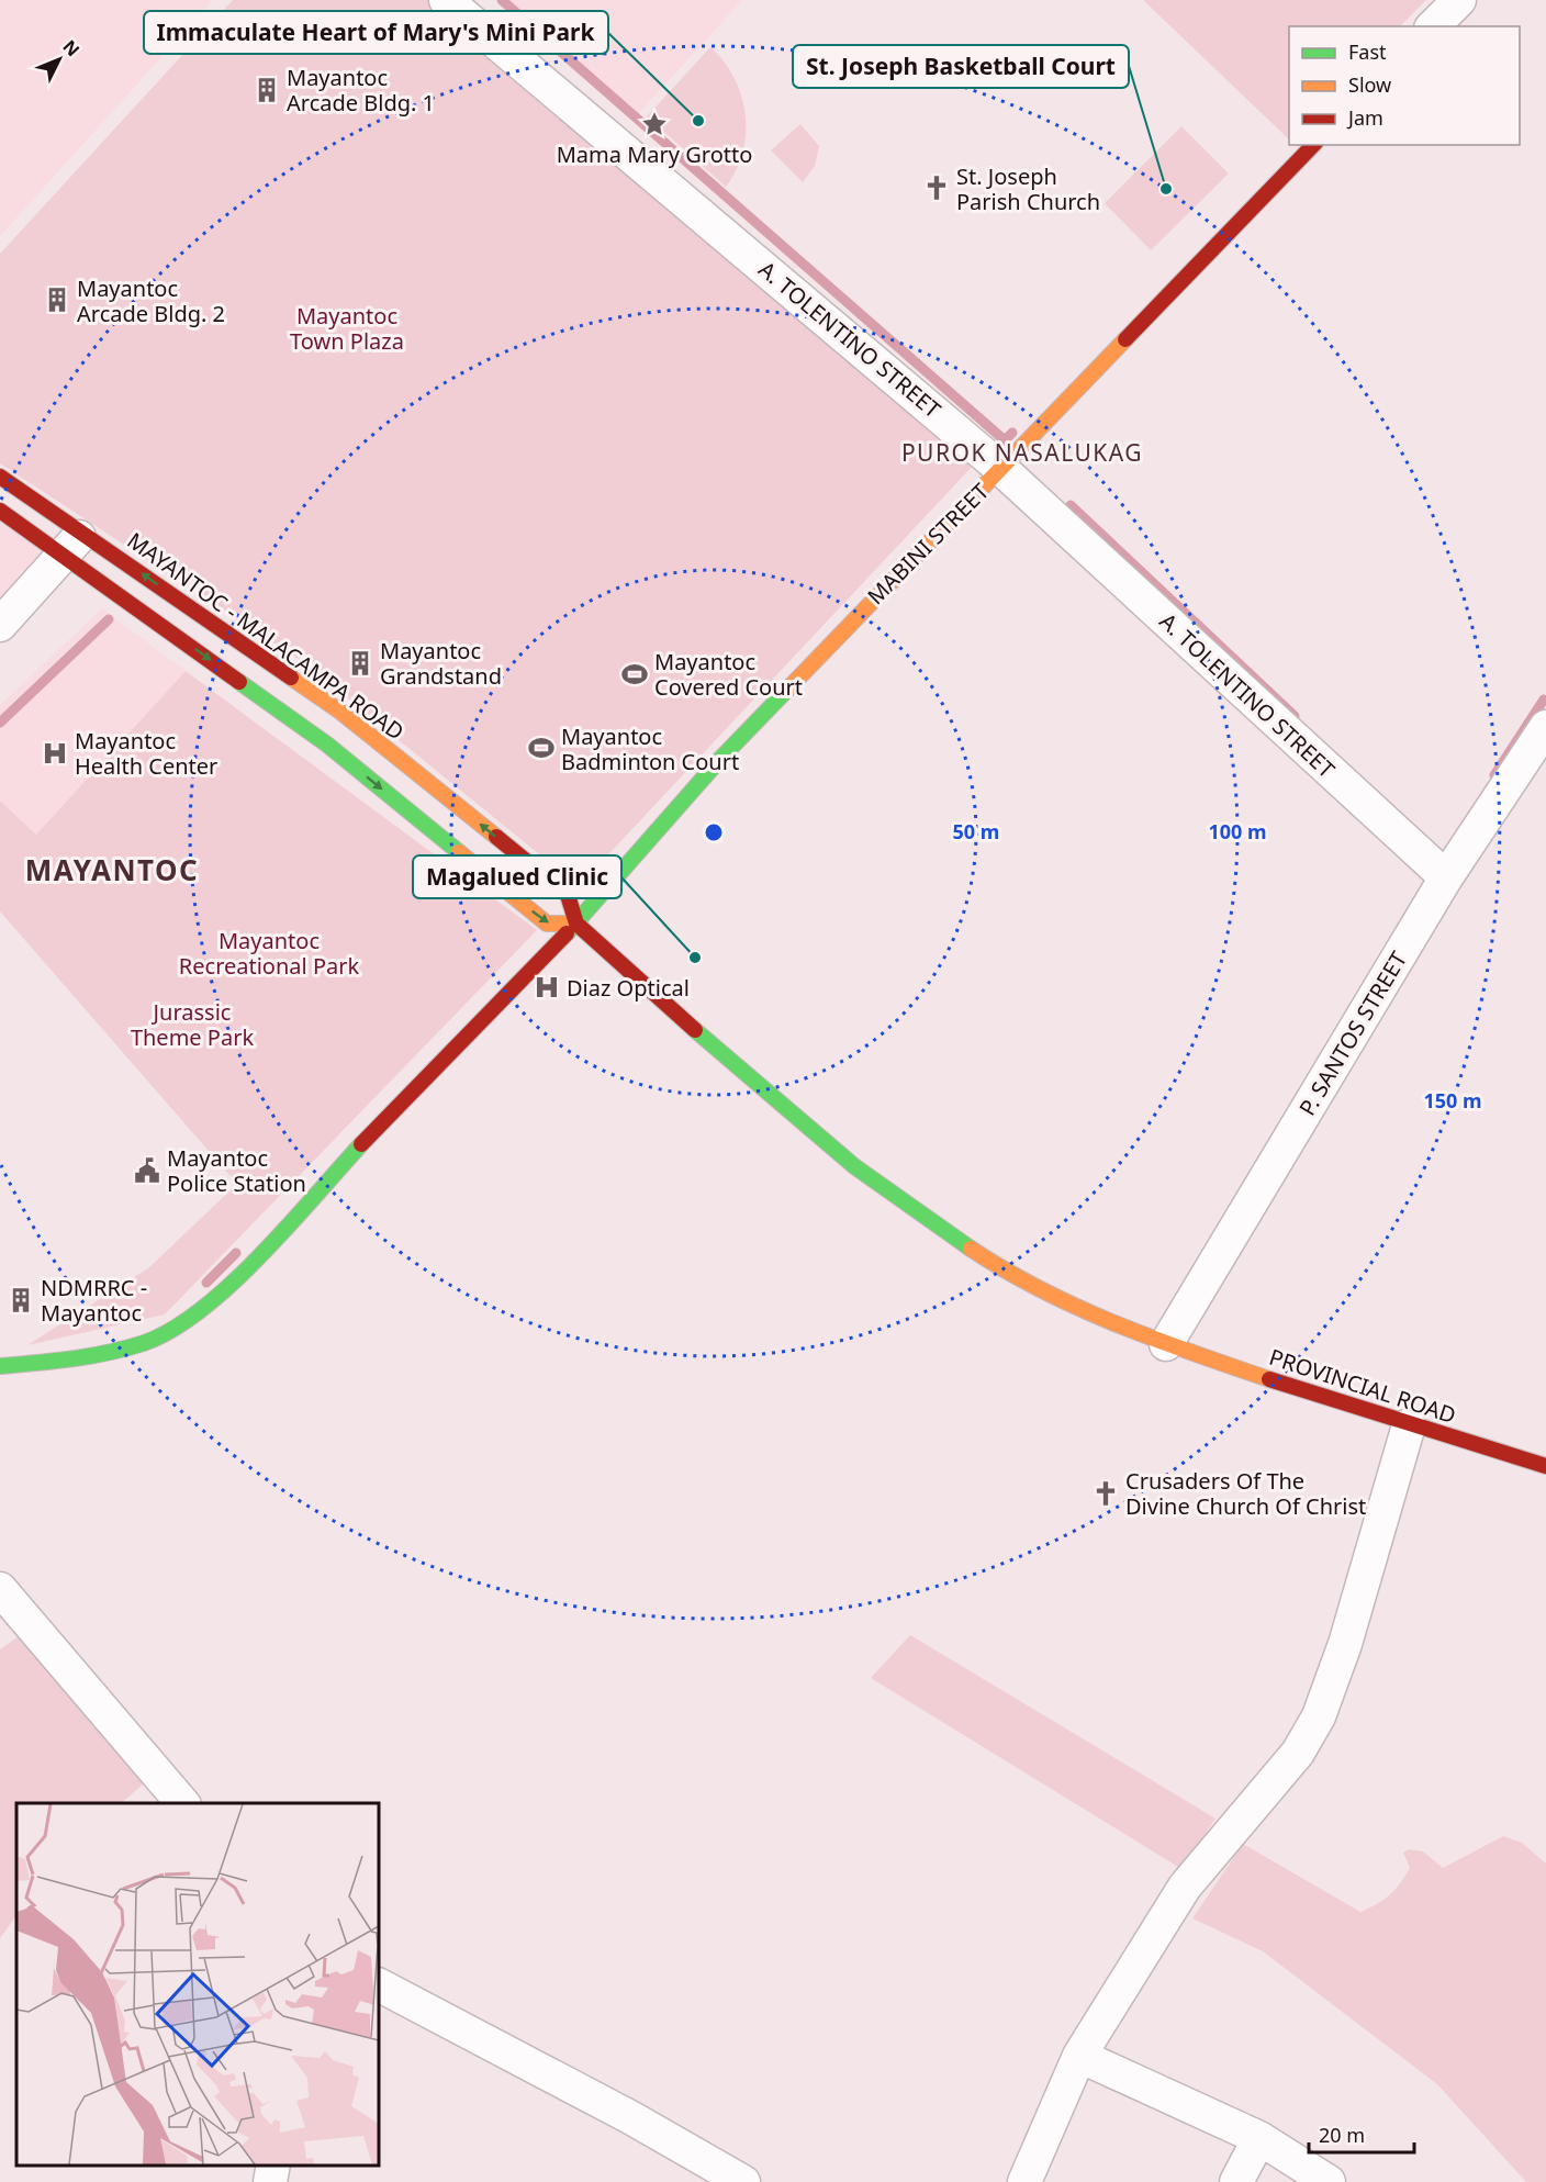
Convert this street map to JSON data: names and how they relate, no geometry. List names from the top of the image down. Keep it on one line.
{"streets":{"main road":["MABINI STREET","MAYANTOC - MALACAMPA ROAD","PROVINCIAL ROAD"],"street":["A. TOLENTINO STREET","P. SANTOS STREET"]},"crossings":[["A. TOLENTINO STREET","MABINI STREET"],["A. TOLENTINO STREET","P. SANTOS STREET"],["MABINI STREET","MAYANTOC - MALACAMPA ROAD"],["MAYANTOC - MALACAMPA ROAD","P. SANTOS STREET"],["MAYANTOC - MALACAMPA ROAD","PROVINCIAL ROAD"],["P. SANTOS STREET","PROVINCIAL ROAD"]],"districts":["PUROK NASALUKAG","MAYANTOC"],"parks":["Mayantoc Town Plaza","Mayantoc Recreational Park","Jurassic Theme Park"],"places":{"building":["Mayantoc Arcade Bldg. 1","Mayantoc Arcade Bldg. 2","Mayantoc Grandstand","NDMRRC - Mayantoc"],"other":["Immaculate Heart of Mary's Mini Park","St. Joseph Basketball Court","Magalued Clinic"],"place":["Mama Mary Grotto"],"church":["St. Joseph Parish Church","Crusaders Of The Divine Church Of Christ"],"sports":["Mayantoc Covered Court","Mayantoc Badminton Court"],"hospital":["Mayantoc Health Center","Diaz Optical"],"public building":["Mayantoc Police Station"]},"legend":["Fast","Slow","Jam"],"scale_bar":"20 m","north":"top right","rings":["50 m","100 m","150 m"]}
